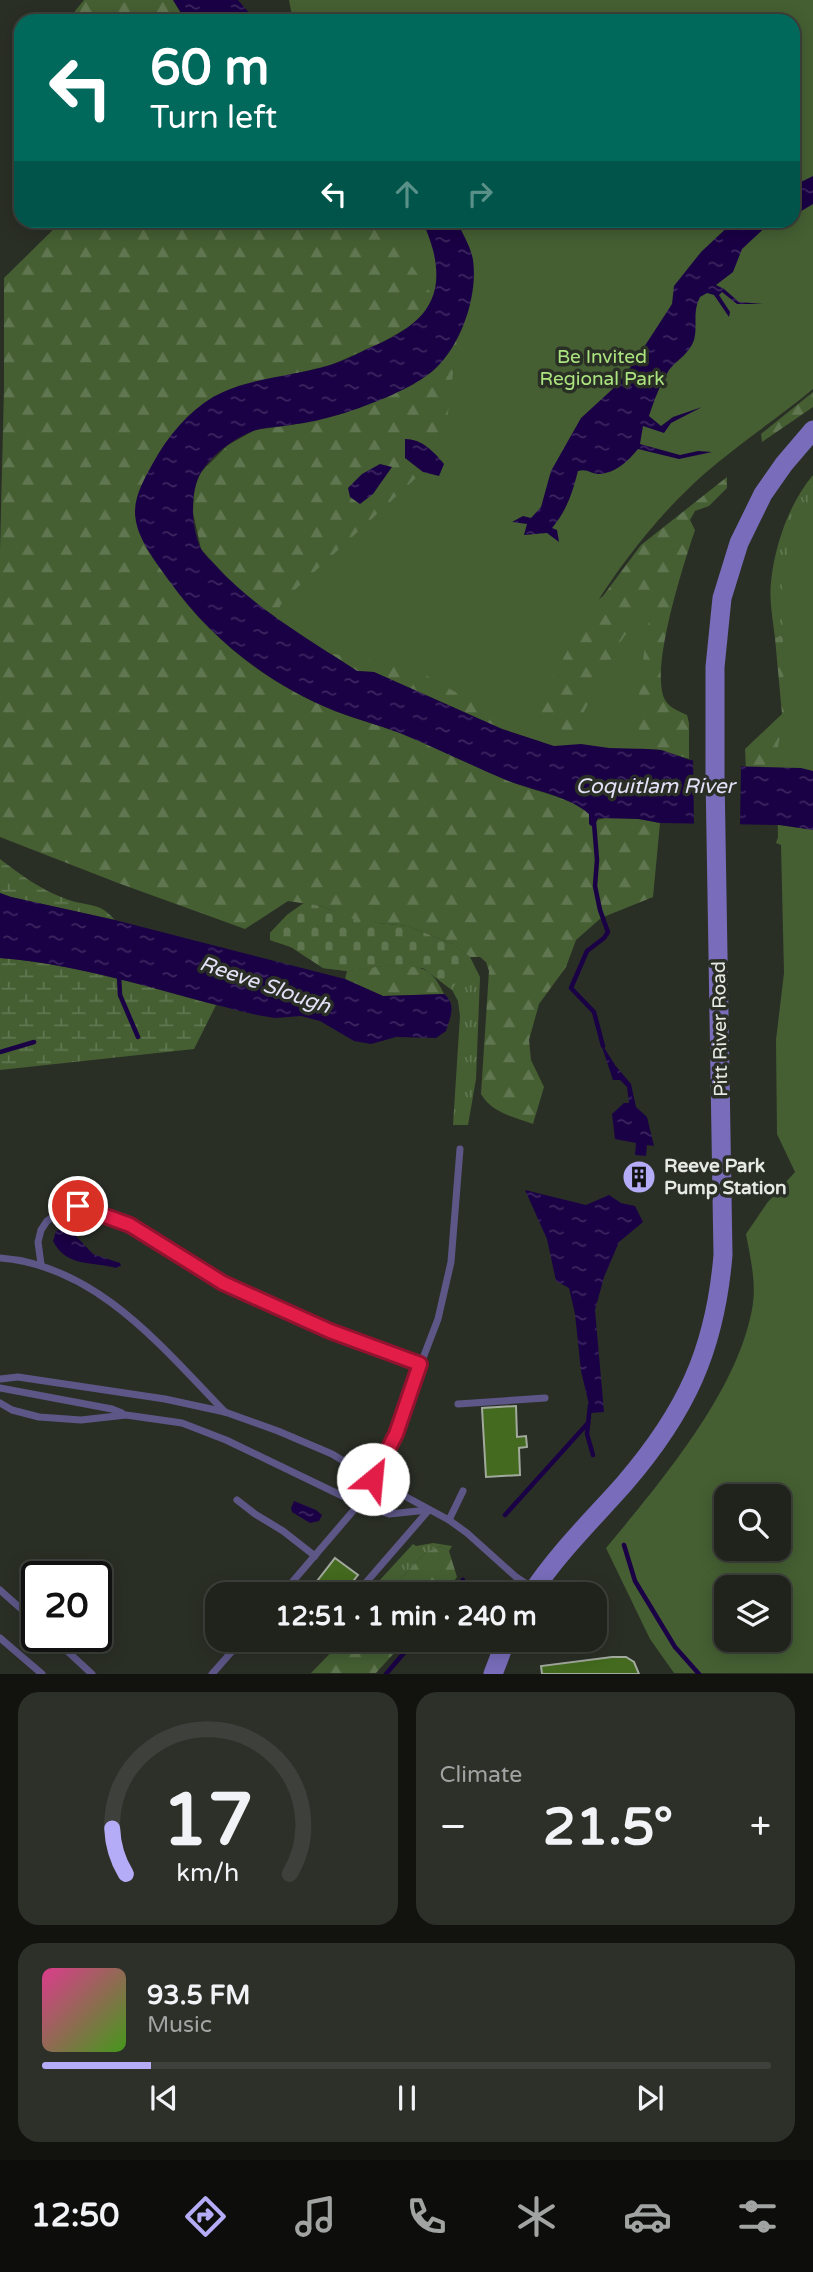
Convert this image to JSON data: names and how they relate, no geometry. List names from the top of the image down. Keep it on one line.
{"streets":{"main road":["Pitt River Road"]},"water":["Coquitlam River","Reeve Slough"],"parks":["Be Invited Regional Park"],"places":{"building":["Reeve Park Pump Station"]},"page":{"turn":["60 m","Turn left"],"limit":"20","trip":"12:51 · 1 min · 240 m","tile":"Climate","heat":["−","21.5°","+"],"song":["93.5 FM","Music"],"tabs":"12:50","gauge":["17","km/h"]}}
